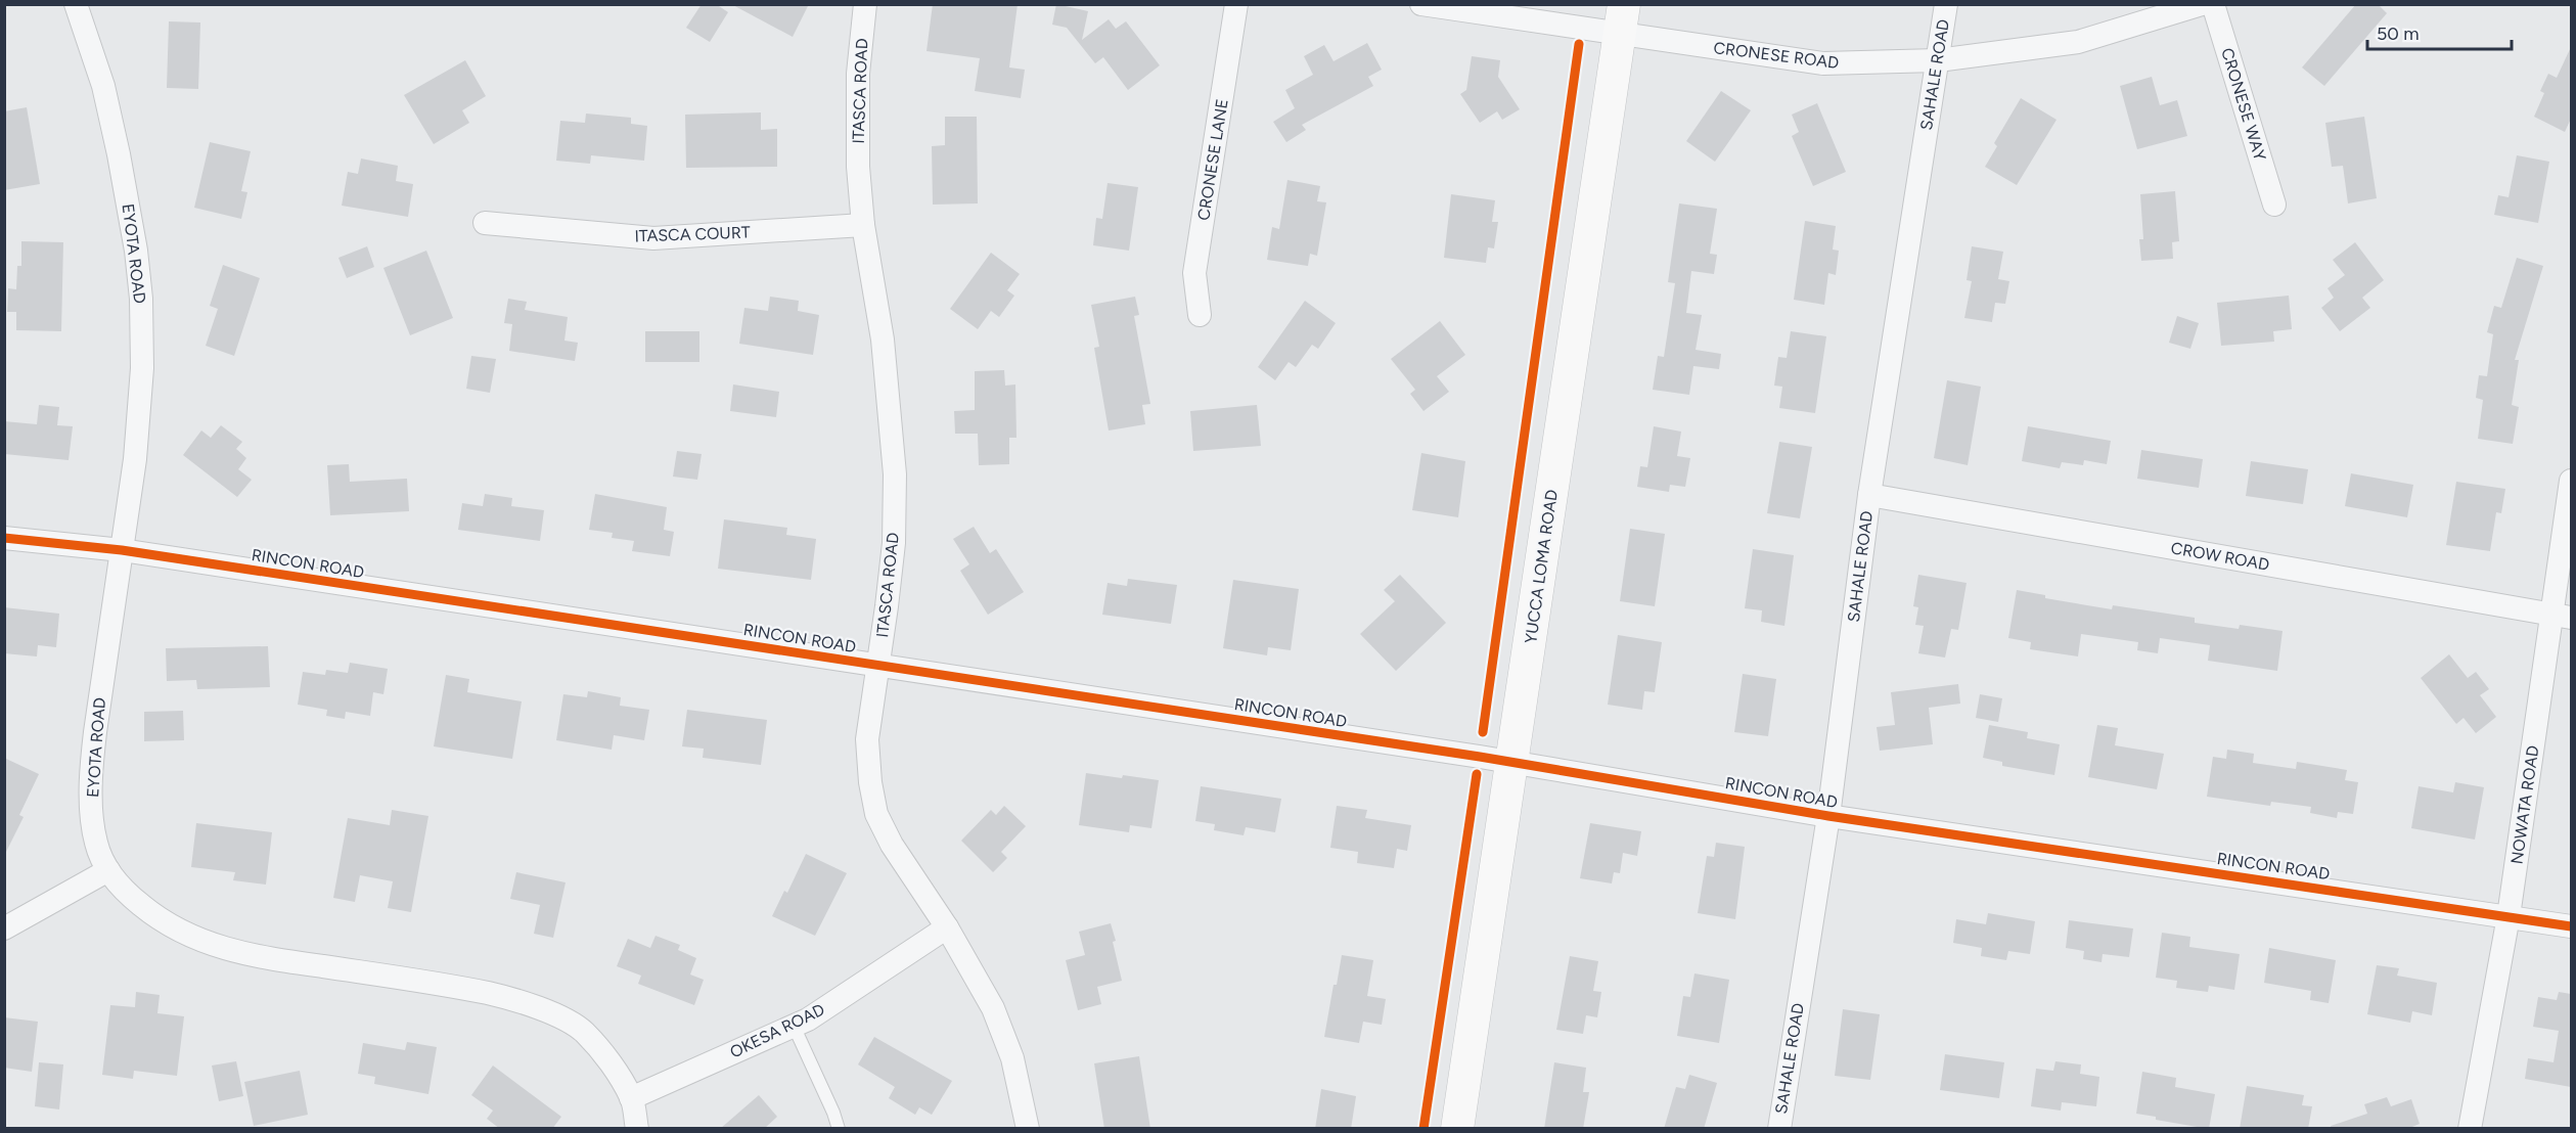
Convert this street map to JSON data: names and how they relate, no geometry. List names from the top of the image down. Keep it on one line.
{"streets":{"main road":["YUCCA LOMA ROAD"],"street":["CRONESE ROAD","SAHALE ROAD","ITASCA ROAD","CRONESE WAY","CRONESE LANE","ITASCA COURT","EYOTA ROAD","CROW ROAD","RINCON ROAD","NOWATA ROAD","OKESA ROAD"]},"crossings":[["CRONESE ROAD","SAHALE ROAD"],["CRONESE ROAD","YUCCA LOMA ROAD"],["SAHALE ROAD","CROW ROAD"],["SAHALE ROAD","RINCON ROAD"],["ITASCA ROAD","ITASCA COURT"],["ITASCA ROAD","RINCON ROAD"],["ITASCA ROAD","OKESA ROAD"],["EYOTA ROAD","RINCON ROAD"],["EYOTA ROAD","OKESA ROAD"],["CROW ROAD","NOWATA ROAD"],["RINCON ROAD","YUCCA LOMA ROAD"],["RINCON ROAD","NOWATA ROAD"]],"scale_bar":"50 m"}
